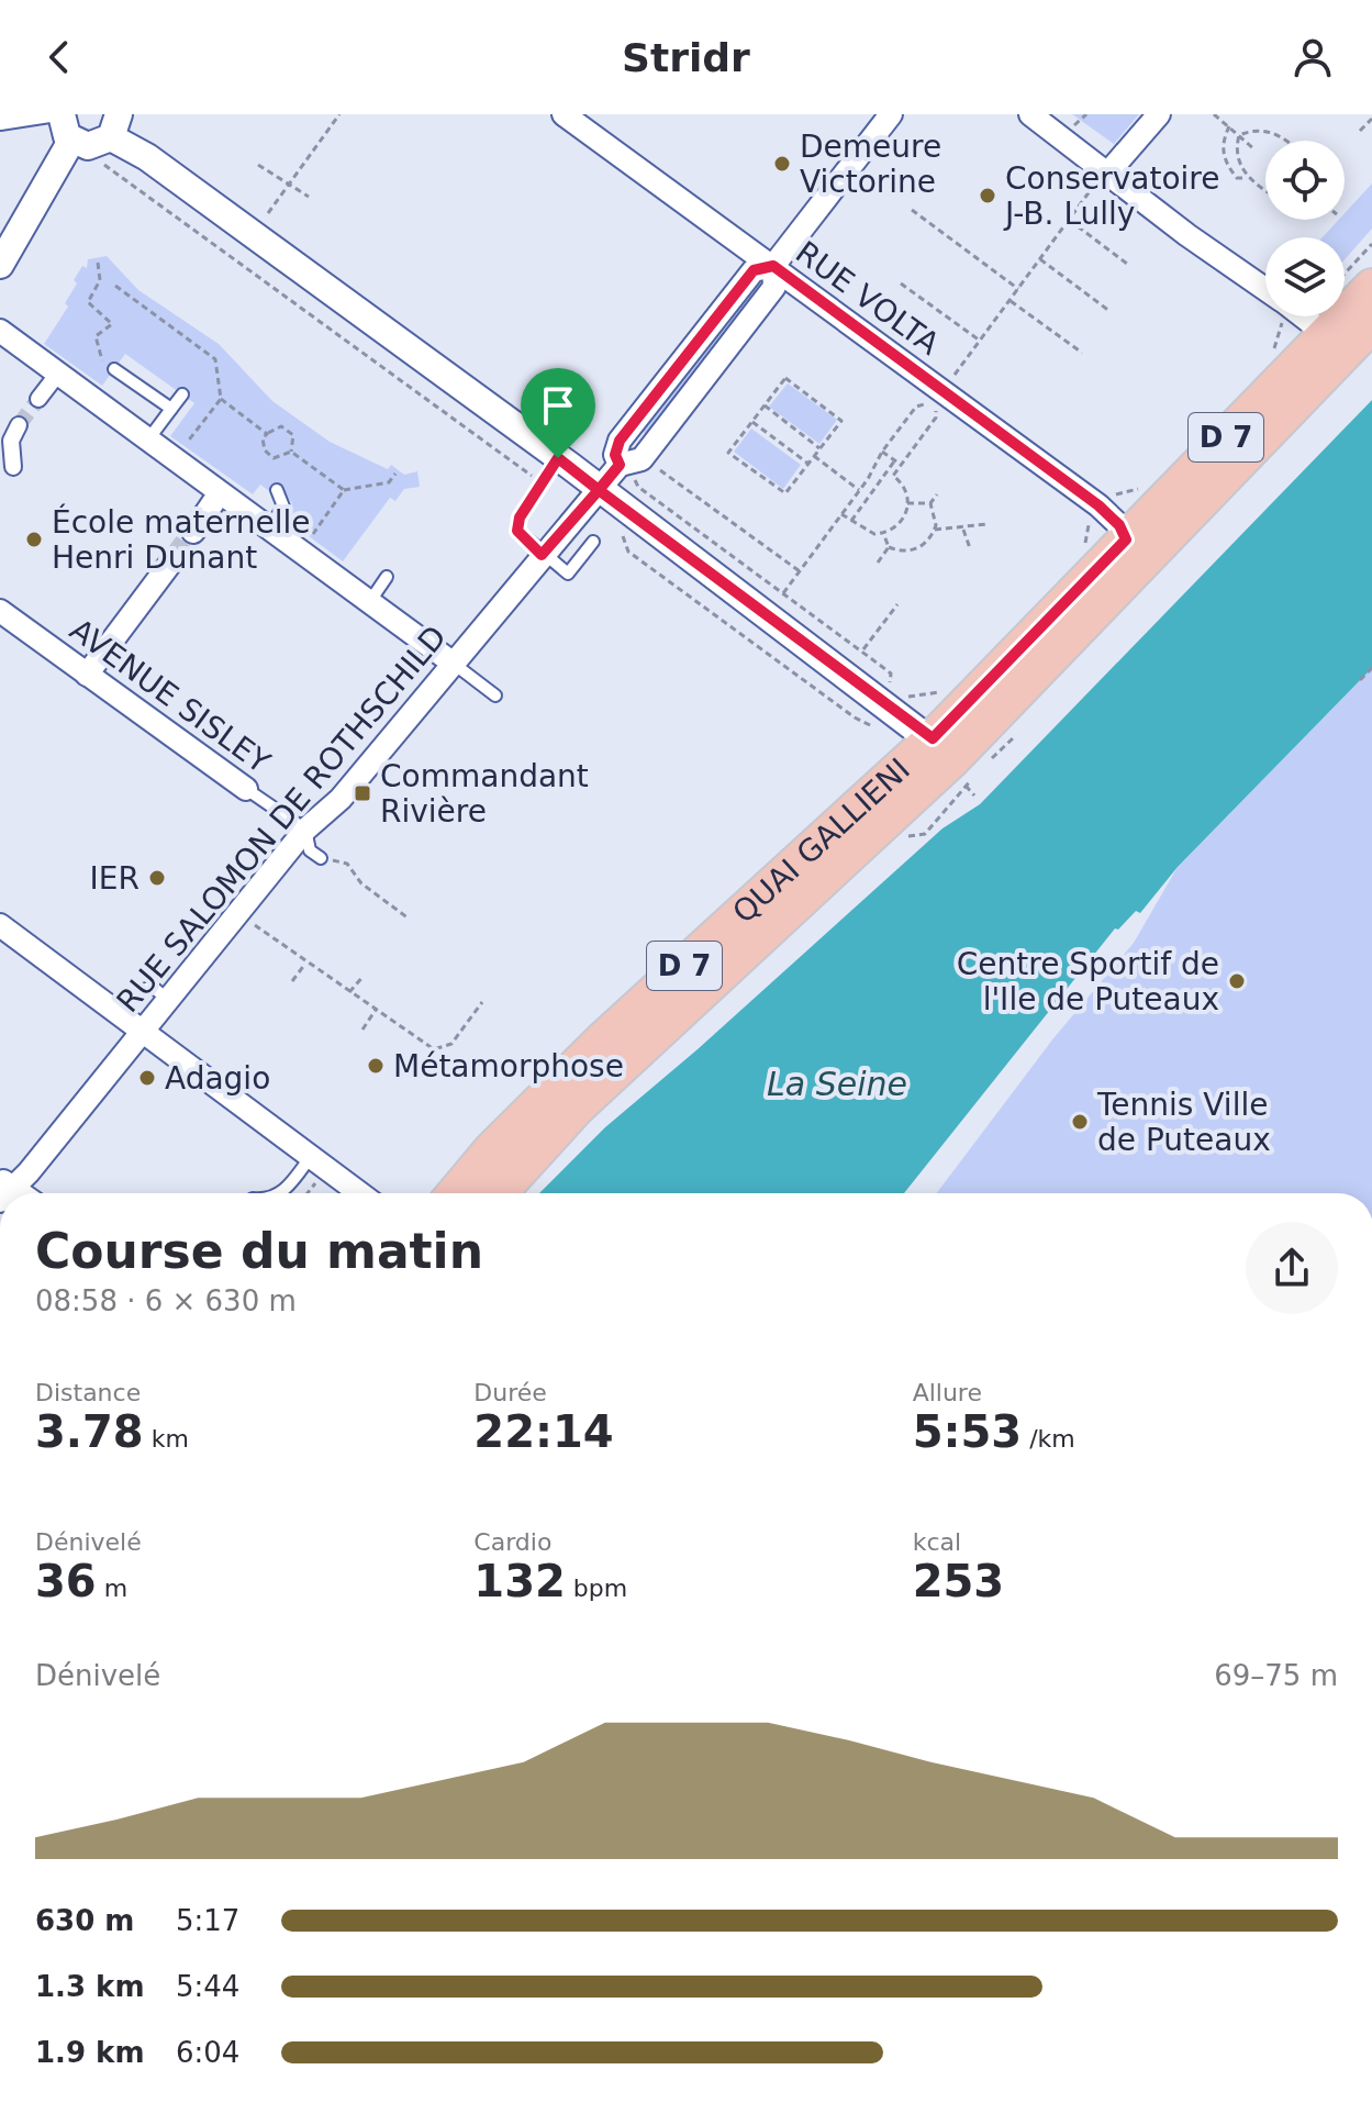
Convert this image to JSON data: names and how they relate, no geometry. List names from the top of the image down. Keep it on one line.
{"streets":{"main road":["D 7","QUAI GALLIENI"],"street":["RUE VOLTA","AVENUE SISLEY","RUE SALOMON DE ROTHSCHILD"]},"crossings":[["RUE VOLTA","D 7"],["RUE VOLTA","RUE SALOMON DE ROTHSCHILD"],["D 7","QUAI GALLIENI"],["AVENUE SISLEY","RUE SALOMON DE ROTHSCHILD"]],"water":["La Seine"],"places":{"other":["Demeure Victorine","Conservatoire J-B. Lully","École maternelle Henri Dunant","IER","Centre Sportif de l'Ile de Puteaux","Métamorphose","Adagio","Tennis Ville de Puteaux"],"transit":["Commandant Rivière"]},"page":{"header":"Stridr","heading":["Course du matin","08:58 · 6 × 630 m"],"stats":[["Distance","3.78 km"],["Durée","22:14"],["Allure","5:53 /km"],["Dénivelé","36 m"],["Cardio","132 bpm"],["kcal","253"]],"chart":["Dénivelé","69–75 m"],"list":[{"name":"630 m","note":"5:17"},{"name":"1.3 km","note":"5:44"},{"name":"1.9 km","note":"6:04"}]}}
